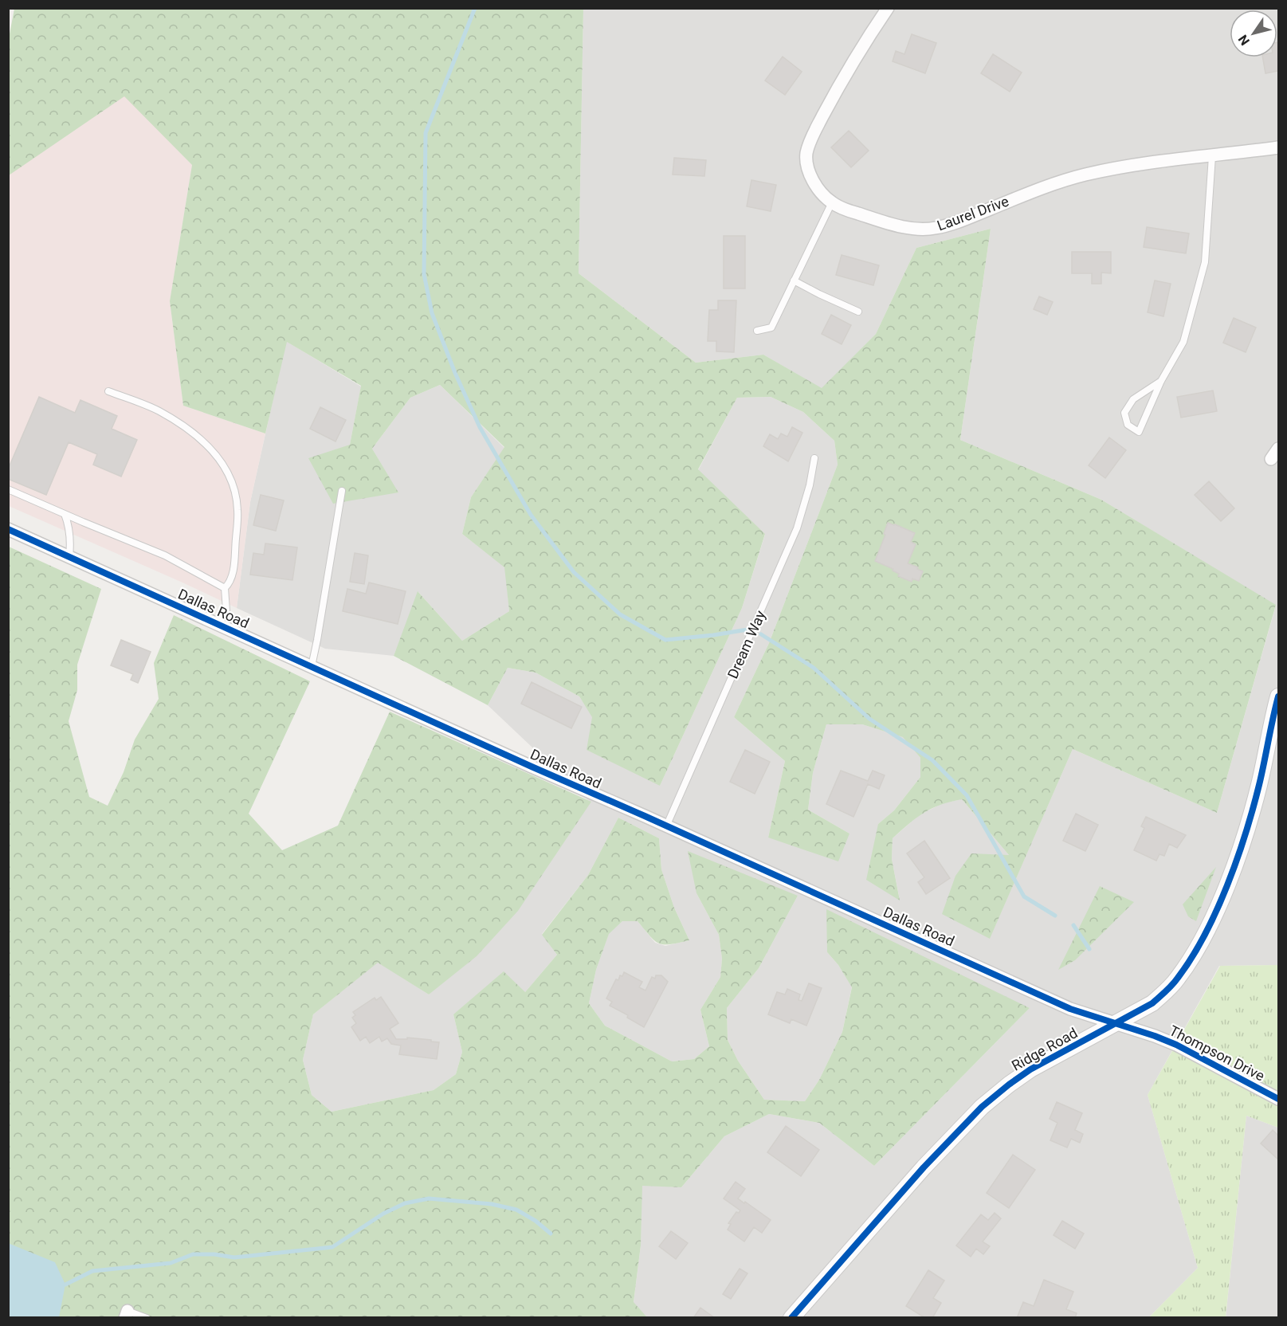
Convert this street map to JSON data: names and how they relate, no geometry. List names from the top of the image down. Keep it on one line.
{"streets":{"street":["Laurel Drive","Dallas Road","Ridge Road","Thompson Drive"],"lane":["Dream Way"]},"crossings":[["Dallas Road","Dream Way"],["Dallas Road","Ridge Road"],["Dallas Road","Thompson Drive"],["Ridge Road","Thompson Drive"]],"north":"bottom left"}
